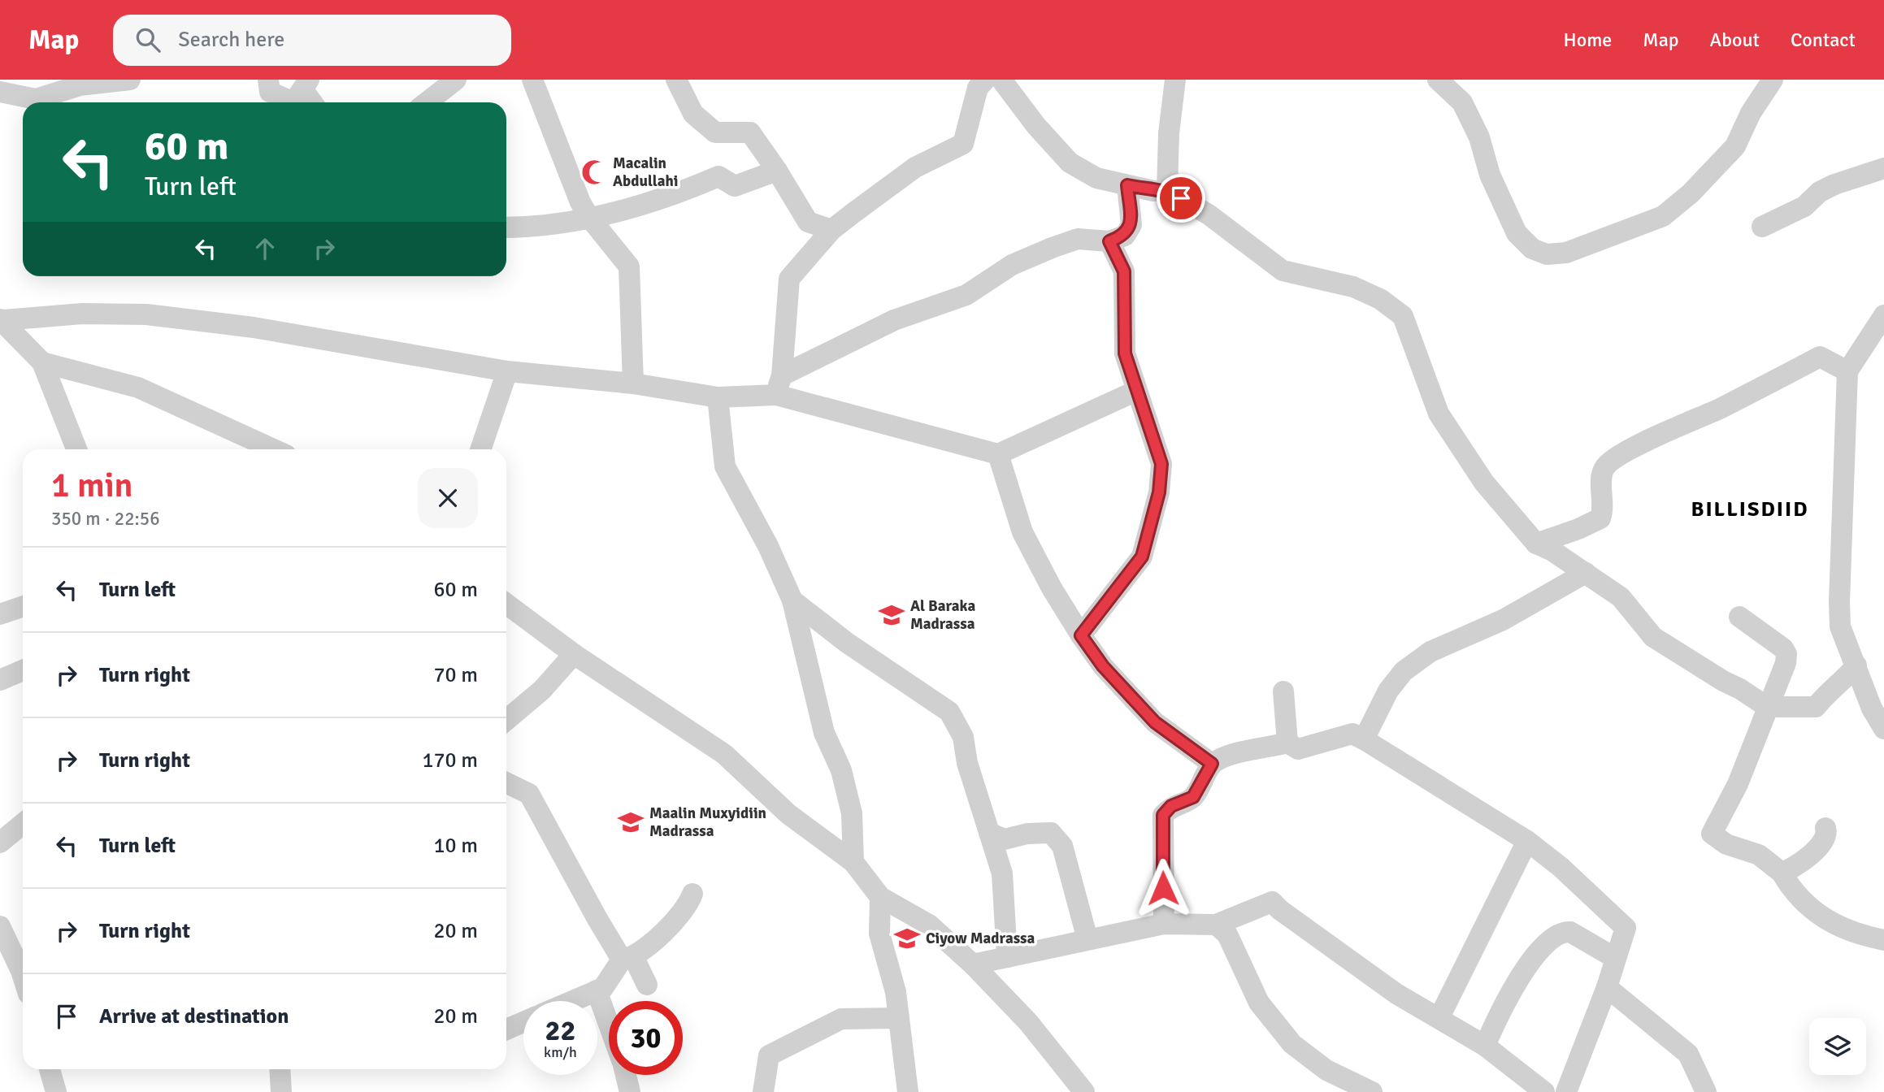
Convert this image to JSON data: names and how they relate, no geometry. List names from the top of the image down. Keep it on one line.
{"districts":["BILLISDIID"],"places":{"mosque":["Macalin Abdullahi"],"school or university":["Al Baraka Madrassa","Maalin Muxyidiin Madrassa","Ciyow Madrassa"]},"page":{"header":"Map","search":"Search here","nav":["Home","Map","About","Contact"],"turn":["60 m","Turn left"],"heading":["1 min","350 m · 22:56"],"list":[{"name":"Turn left","value":"60 m"},{"name":"Turn right","value":"70 m"},{"name":"Turn right","value":"170 m"},{"name":"Turn left","value":"10 m"},{"name":"Turn right","value":"20 m"},{"name":"Arrive at destination","value":"20 m"}],"speed":"22 km/h","limit":"30"}}
